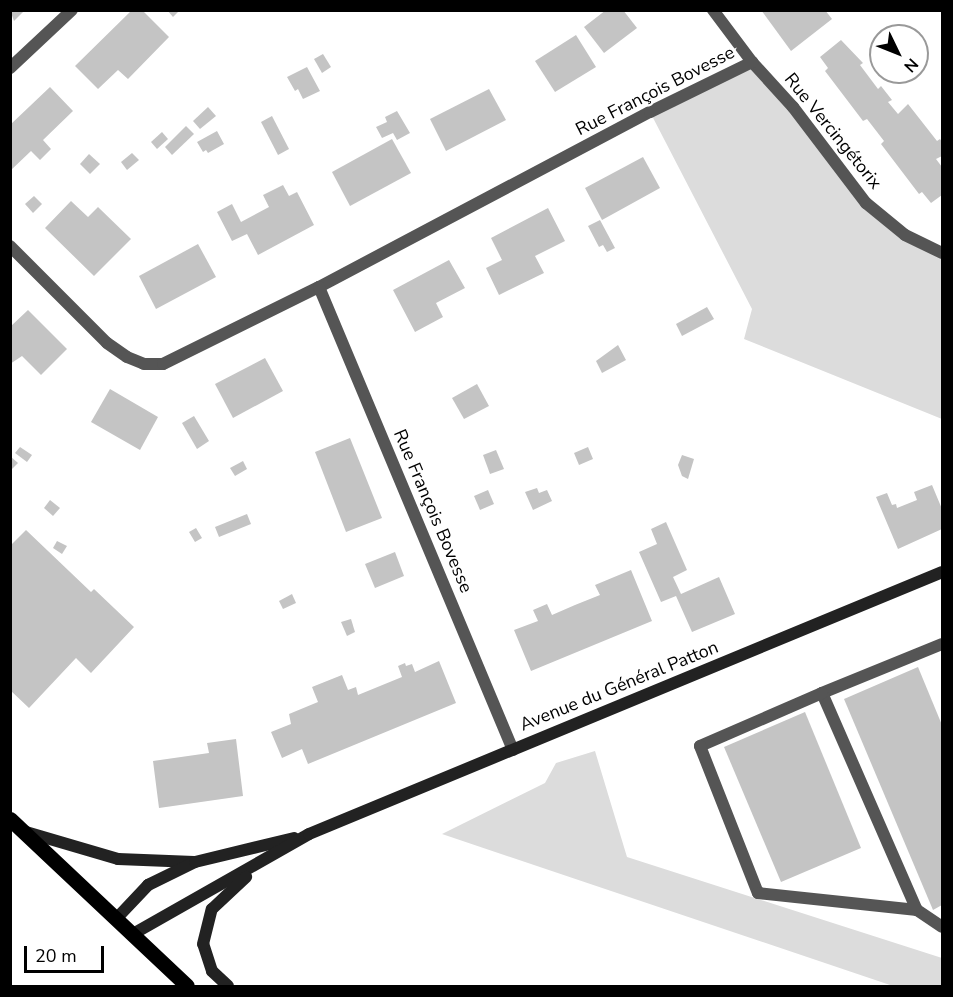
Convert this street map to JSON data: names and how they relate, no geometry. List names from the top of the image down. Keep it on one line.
{"streets":{"main road":["Avenue du Général Patton"],"street":["Rue François Bovesse","Rue Vercingétorix"]},"crossings":[["Rue François Bovesse","Rue Vercingétorix"],["Rue François Bovesse","Avenue du Général Patton"]],"scale_bar":"20 m","north":"bottom right"}
